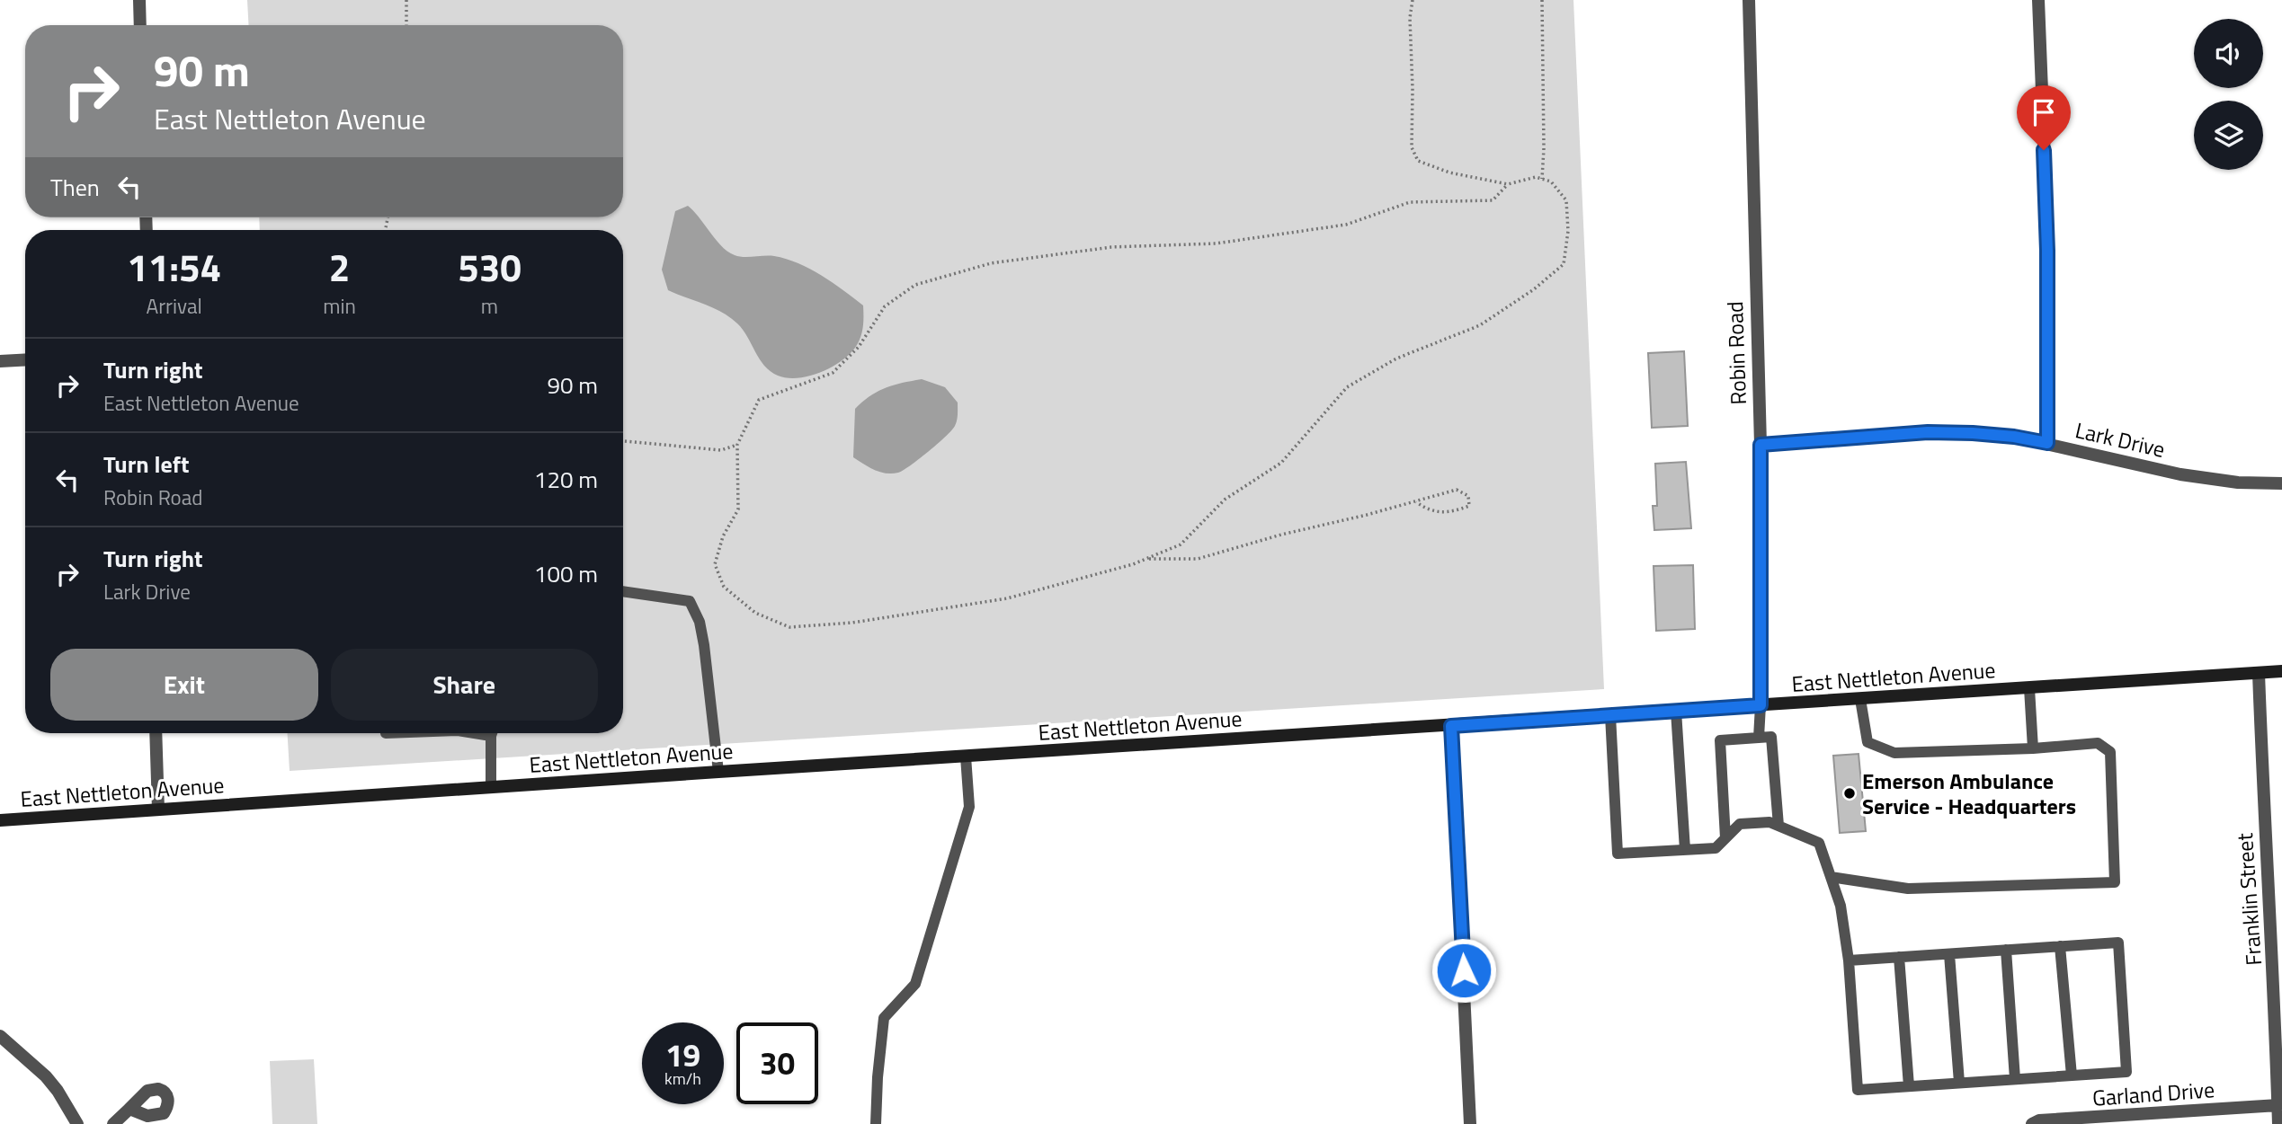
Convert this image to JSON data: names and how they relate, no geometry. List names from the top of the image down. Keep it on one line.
{"streets":{"main road":["East Nettleton Avenue"],"street":["Robin Road","Lark Drive","Franklin Street","Garland Drive"]},"crossings":[["Robin Road","Lark Drive"],["Robin Road","East Nettleton Avenue"],["East Nettleton Avenue","Franklin Street"],["Franklin Street","Garland Drive"]],"places":["Emerson Ambulance Service - Headquarters"],"page":{"turn":["90 m","East Nettleton Avenue"],"then":"Then","eta":["11:54","Arrival","2","min","530","m"],"list":[{"name":"Turn right","note":"East Nettleton Avenue","value":"90 m"},{"name":"Turn left","note":"Robin Road","value":"120 m"},{"name":"Turn right","note":"Lark Drive","value":"100 m"}],"buttons":["Exit","Share"],"speed":"19 km/h","limit":"30"}}
